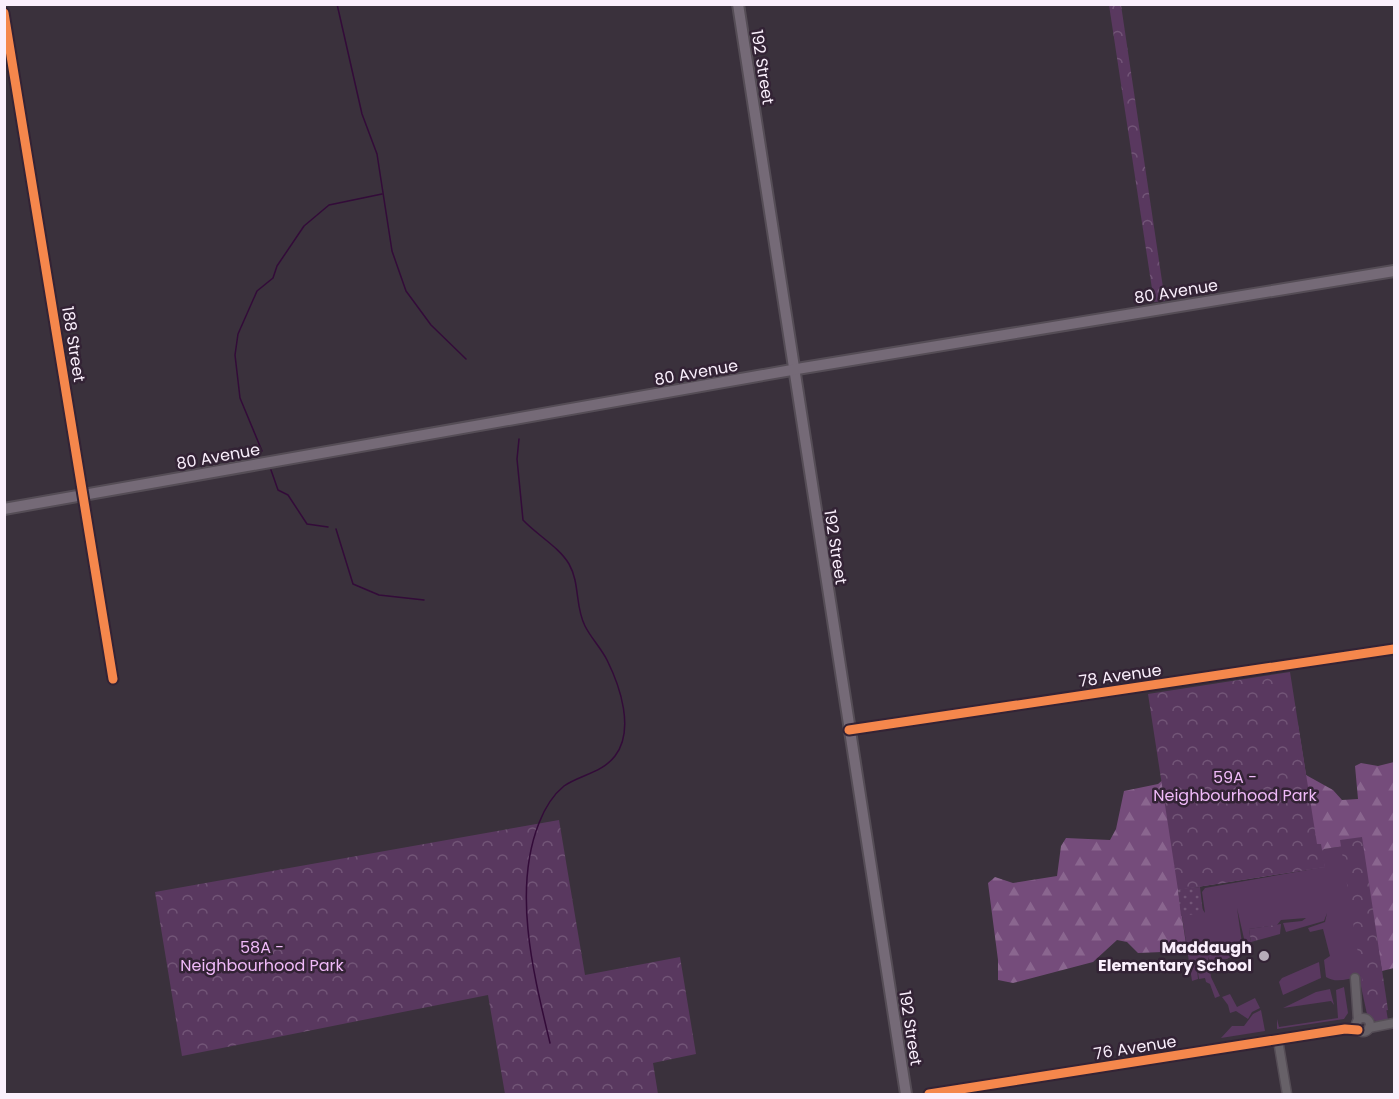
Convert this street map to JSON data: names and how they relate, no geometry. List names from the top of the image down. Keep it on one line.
{"streets":{"main road":["192 Street","80 Avenue"],"street":["188 Street","78 Avenue","76 Avenue"]},"crossings":[["192 Street","80 Avenue"],["192 Street","78 Avenue"],["80 Avenue","188 Street"]],"parks":["59A - Neighbourhood Park","58A - Neighbourhood Park"],"places":["Maddaugh Elementary School"]}
